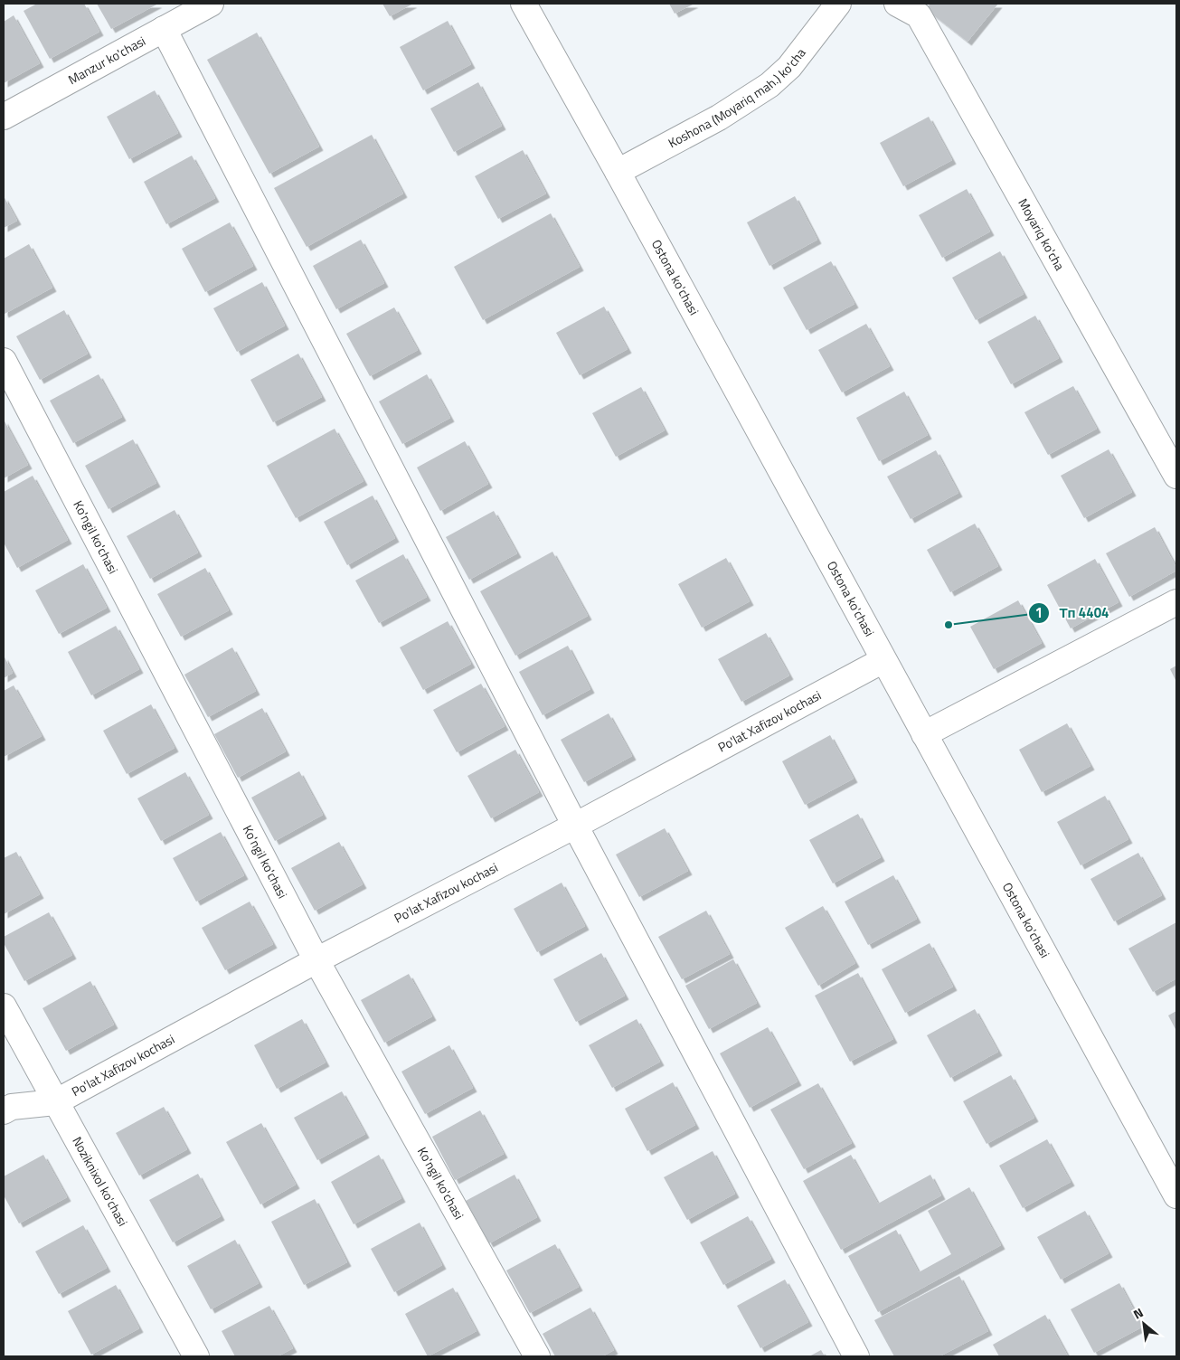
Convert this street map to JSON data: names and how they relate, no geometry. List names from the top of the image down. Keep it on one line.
{"streets":{"street":["Manzur ko'chasi","Koshona (Moyariq mah.) ko'cha","Moyariq ko'cha","Ostona ko'chasi","Ko'ngil ko'chasi","Po'lat Xafizov kochasi","Noziknixol ko'chasi"]},"crossings":[["Koshona (Moyariq mah.) ko'cha","Ostona ko'chasi"],["Ostona ko'chasi","Po'lat Xafizov kochasi"],["Ko'ngil ko'chasi","Po'lat Xafizov kochasi"],["Po'lat Xafizov kochasi","Noziknixol ko'chasi"]],"places":["Тп 4404"],"north":"top left"}
